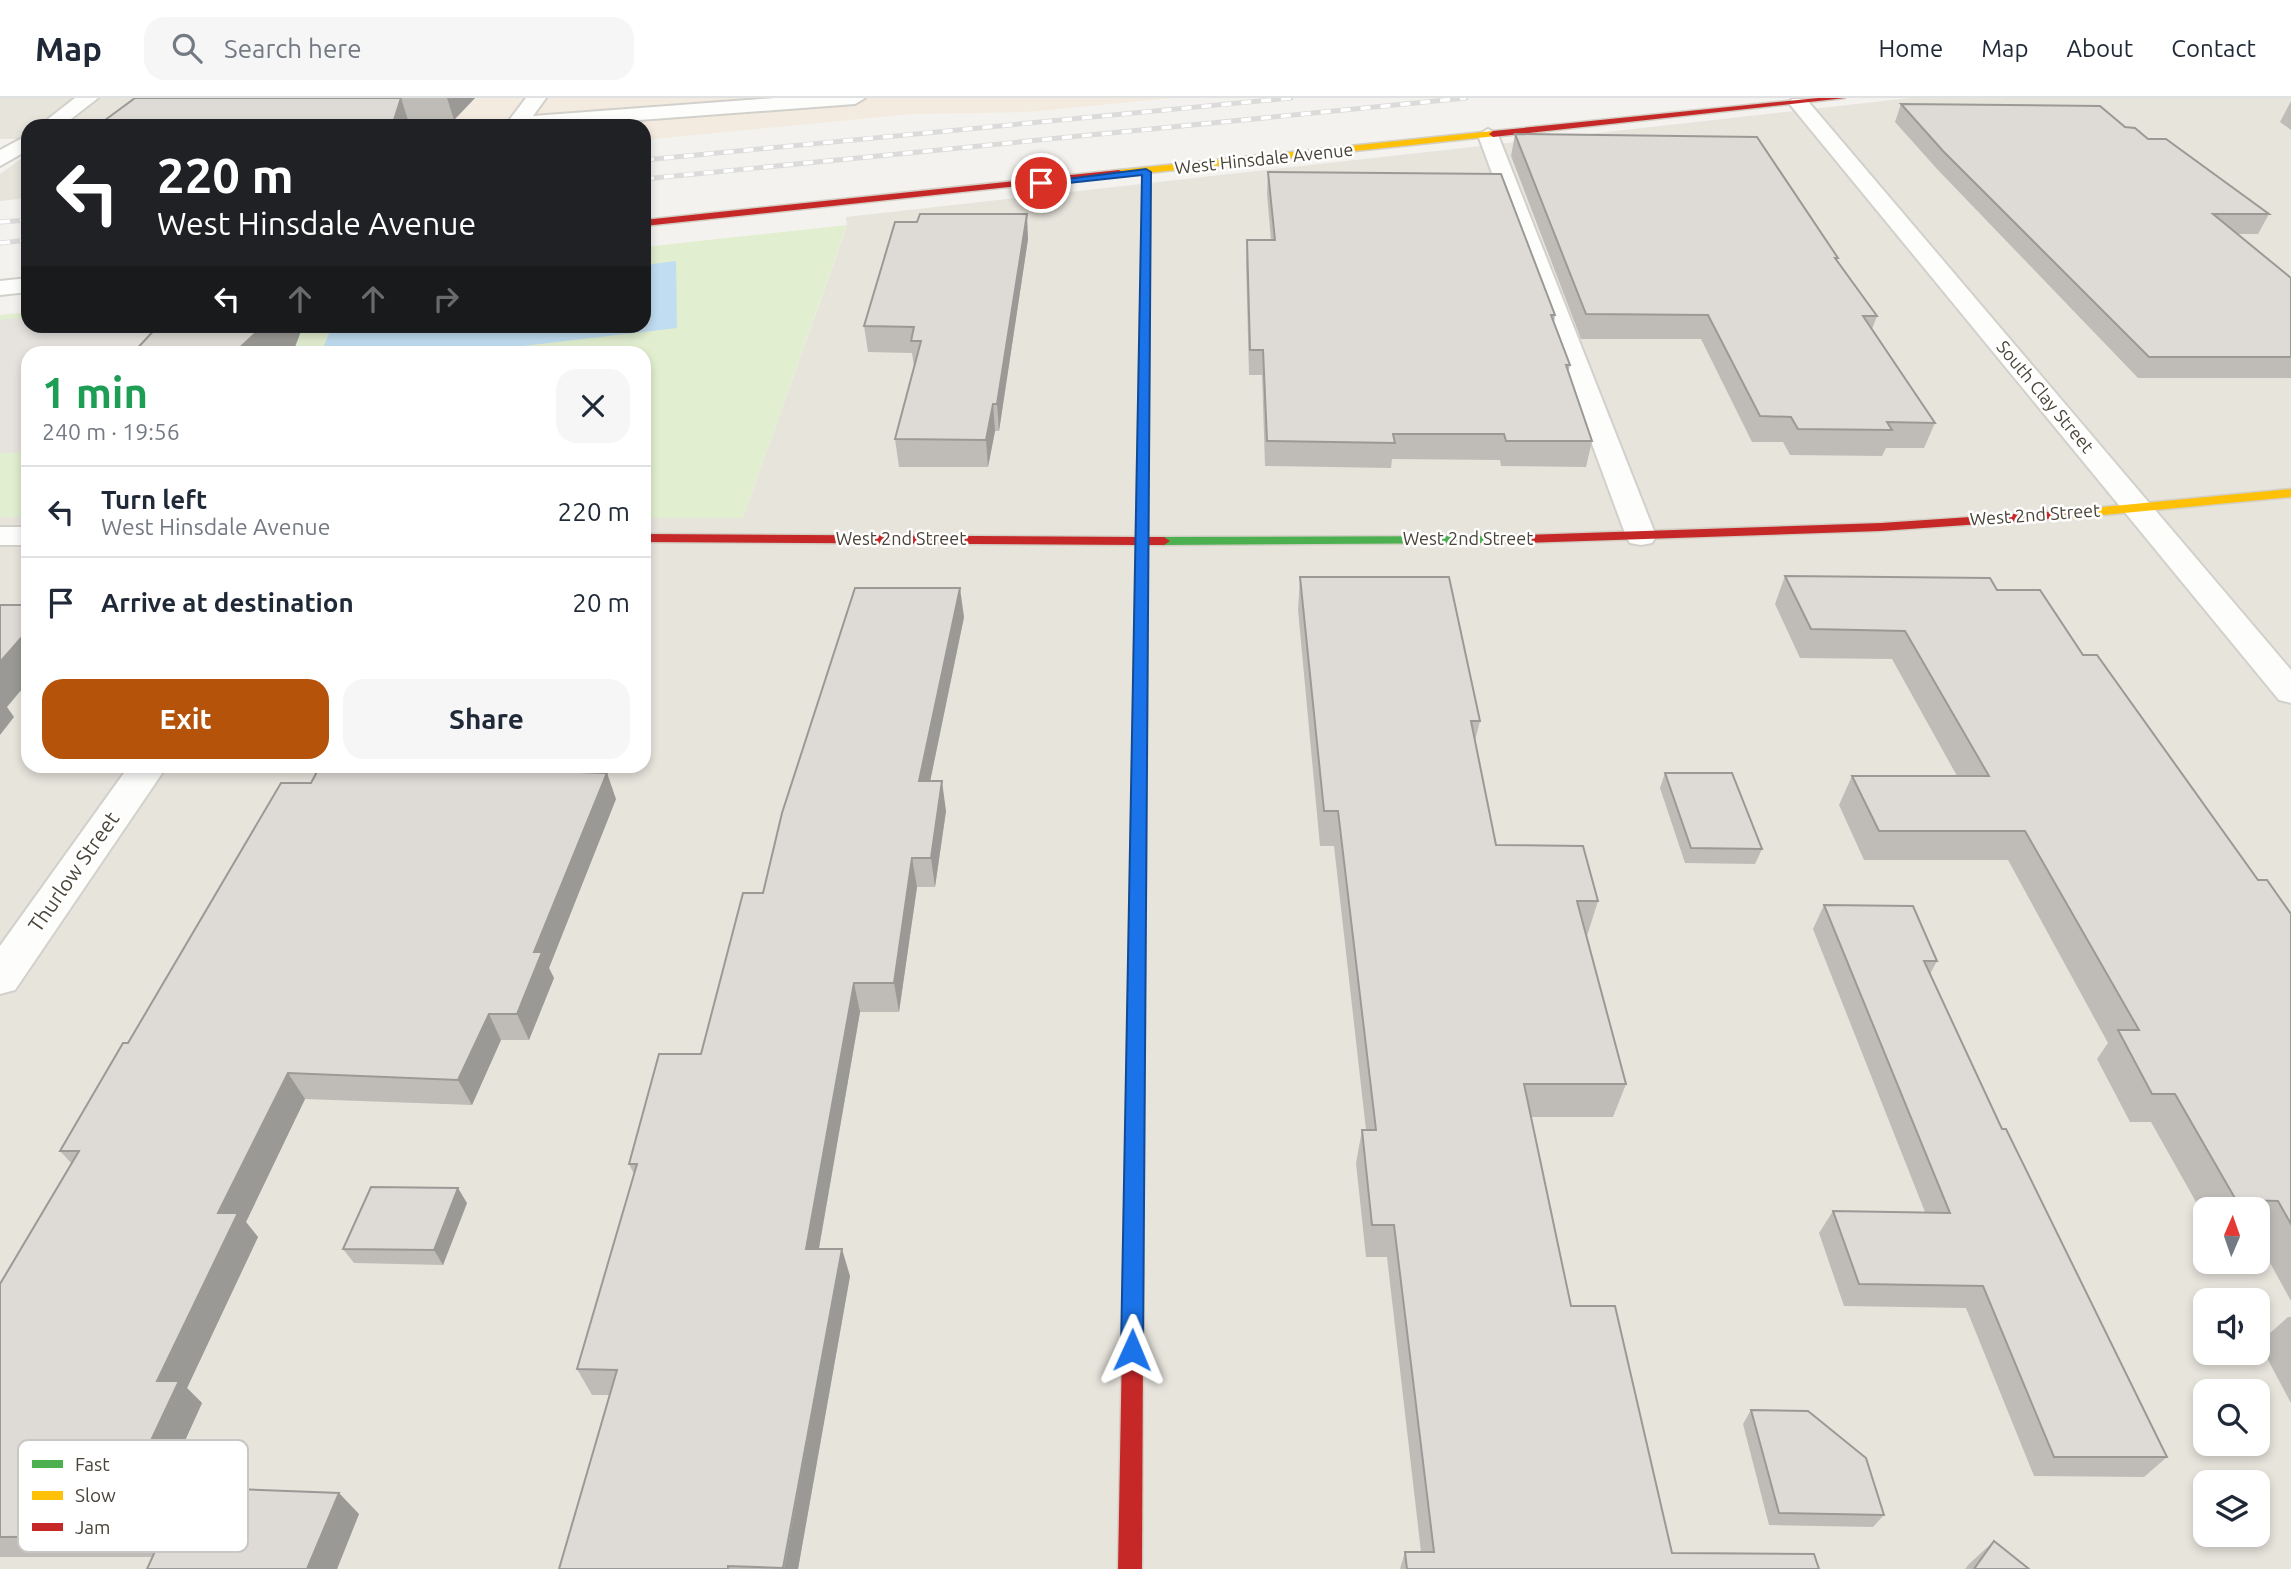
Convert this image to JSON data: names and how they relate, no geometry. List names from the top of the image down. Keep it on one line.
{"streets":{"street":["West Hinsdale Avenue","South Clay Street","West 2nd Street","Thurlow Street"]},"crossings":[["West Hinsdale Avenue","South Clay Street"],["South Clay Street","West 2nd Street"]],"legend":["Fast","Slow","Jam"],"north":"top","page":{"header":"Map","search":"Search here","nav":["Home","Map","About","Contact"],"turn":["220 m","West Hinsdale Avenue"],"heading":["1 min","240 m · 19:56"],"list":[{"name":"Turn left","note":"West Hinsdale Avenue","value":"220 m"},{"name":"Arrive at destination","value":"20 m"}],"buttons":["Exit","Share"]}}
